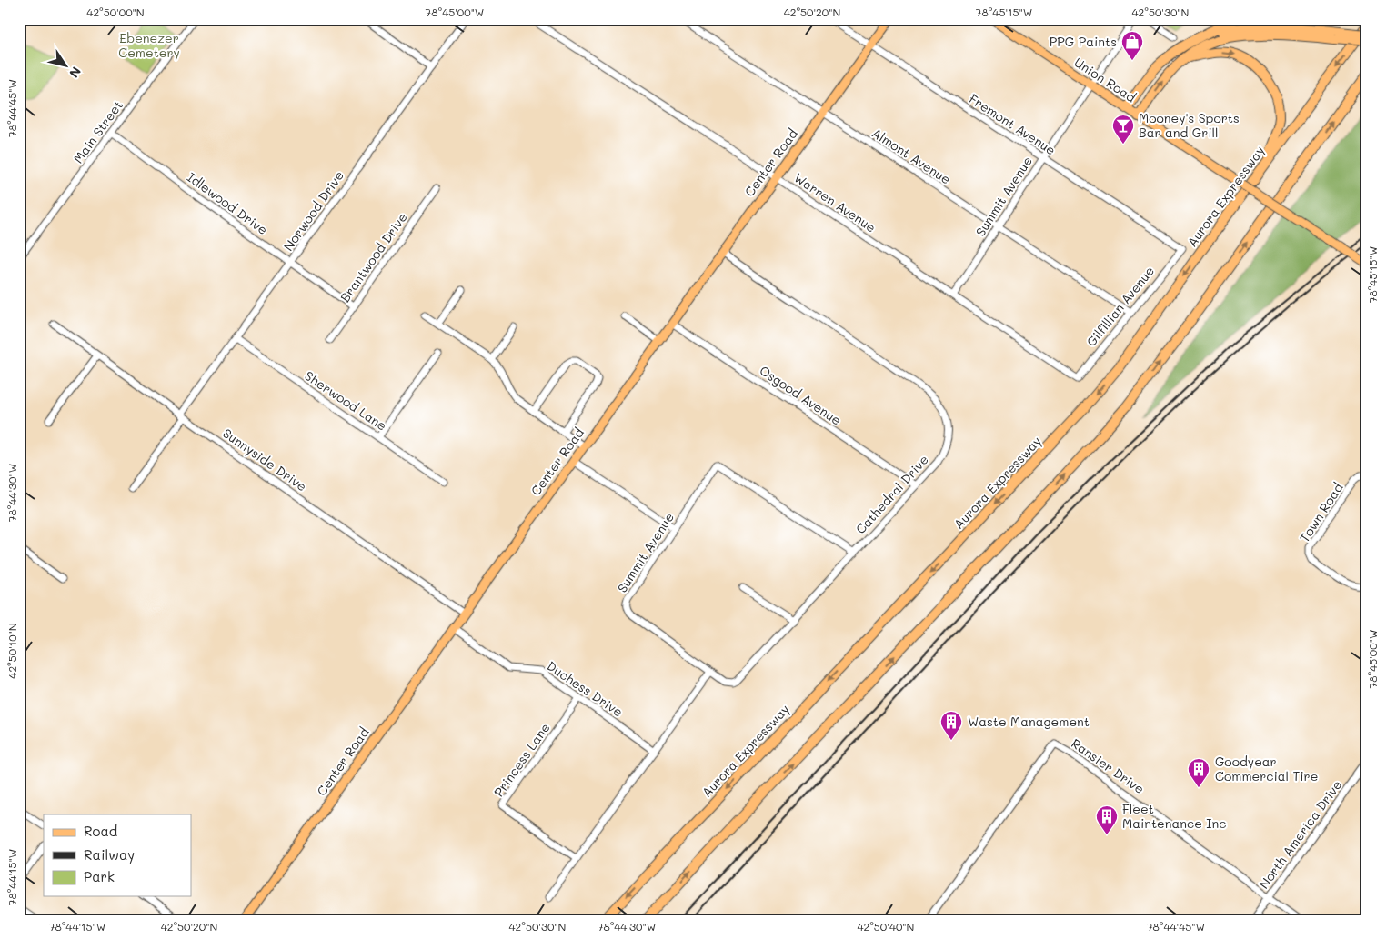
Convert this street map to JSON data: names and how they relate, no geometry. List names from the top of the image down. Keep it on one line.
{"streets":{"highway":["Aurora Expressway"],"main road":["Union Road","Center Road"],"street":["Fremont Avenue","Main Street","Almont Avenue","Summit Avenue","Warren Avenue","Idlewood Drive","Norwood Drive","Brantwood Drive","Gilfillian Avenue","Osgood Avenue","Sherwood Lane","Sunnyside Drive","Cathedral Drive","Town Road","Duchess Drive","Princess Lane","Ransier Drive","North America Drive"]},"crossings":[["Union Road","Summit Avenue"],["Fremont Avenue","Center Road"],["Fremont Avenue","Summit Avenue"],["Fremont Avenue","Gilfillian Avenue"],["Main Street","Idlewood Drive"],["Almont Avenue","Center Road"],["Almont Avenue","Summit Avenue"],["Almont Avenue","Gilfillian Avenue"],["Center Road","Warren Avenue"],["Center Road","Osgood Avenue"],["Center Road","Sunnyside Drive"],["Center Road","Cathedral Drive"],["Center Road","Duchess Drive"],["Summit Avenue","Warren Avenue"],["Summit Avenue","Cathedral Drive"],["Warren Avenue","Gilfillian Avenue"],["Idlewood Drive","Norwood Drive"],["Idlewood Drive","Brantwood Drive"],["Norwood Drive","Sherwood Lane"],["Norwood Drive","Sunnyside Drive"],["Osgood Avenue","Cathedral Drive"],["Duchess Drive","Princess Lane"],["Ransier Drive","North America Drive"]],"parks":["Ebenezer Cemetery"],"places":{"shop":["PPG Paints"],"bar":["Mooney's Sports Bar and Grill"],"building":["Waste Management","Goodyear Commercial Tire","Fleet Maintenance Inc"]},"legend":["Road","Railway","Park"],"north":"bottom right","coordinates":["42°50'00\"N","78°45'00\"W","42°50'20\"N","78°45'15\"W","42°50'30\"N","78°44'45\"W","78°44'30\"W","42°50'10\"N","78°44'15\"W","42°50'40\"N"]}
